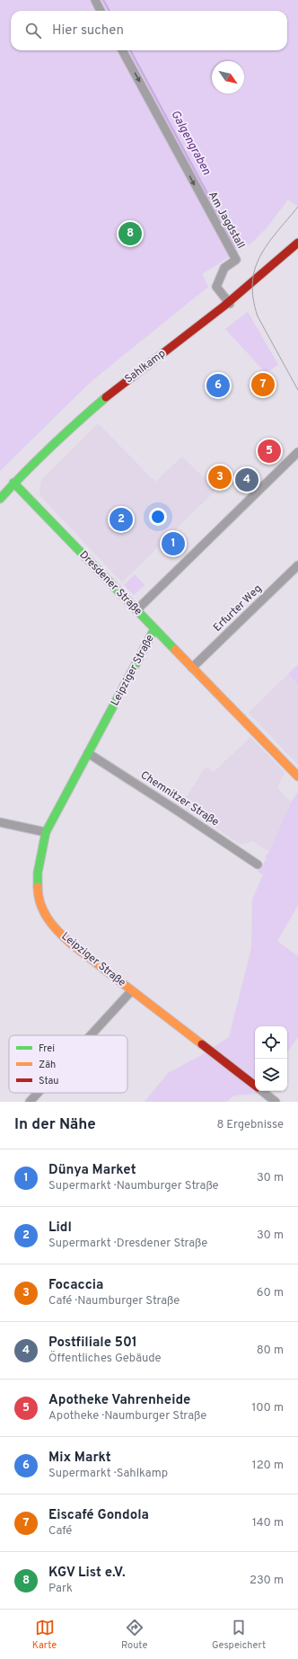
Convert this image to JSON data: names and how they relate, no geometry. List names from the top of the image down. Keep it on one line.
{"streets":{"street":["Am Jagdstall","Sahlkamp","Dresdener Straße","Erfurter Weg","Leipziger Straße","Chemnitzer Straße"]},"crossings":[["Am Jagdstall","Sahlkamp"],["Sahlkamp","Dresdener Straße"],["Dresdener Straße","Erfurter Weg"],["Dresdener Straße","Leipziger Straße"],["Leipziger Straße","Chemnitzer Straße"]],"one_way":["Am Jagdstall"],"water":["Galgengraben"],"legend":["Frei","Zäh","Stau"],"north":"bottom right","page":{"search":"Hier suchen","pins":["8","7","6","5","3","4","2","1"],"heading":["In der Nähe","8 Ergebnisse"],"list":[{"mark":"1","name":"Dünya Market","note":"Supermarkt · Naumburger Straße","value":"30 m"},{"mark":"2","name":"Lidl","note":"Supermarkt · Dresdener Straße","value":"30 m"},{"mark":"3","name":"Focaccia","note":"Café · Naumburger Straße","value":"60 m"},{"mark":"4","name":"Postfiliale 501","note":"Öffentliches Gebäude","value":"80 m"},{"mark":"5","name":"Apotheke Vahrenheide","note":"Apotheke · Naumburger Straße","value":"100 m"},{"mark":"6","name":"Mix Markt","note":"Supermarkt · Sahlkamp","value":"120 m"},{"mark":"7","name":"Eiscafé Gondola","note":"Café","value":"140 m"},{"mark":"8","name":"KGV List e.V.","note":"Park","value":"230 m"}],"nav":["Karte","Route","Gespeichert"]}}
